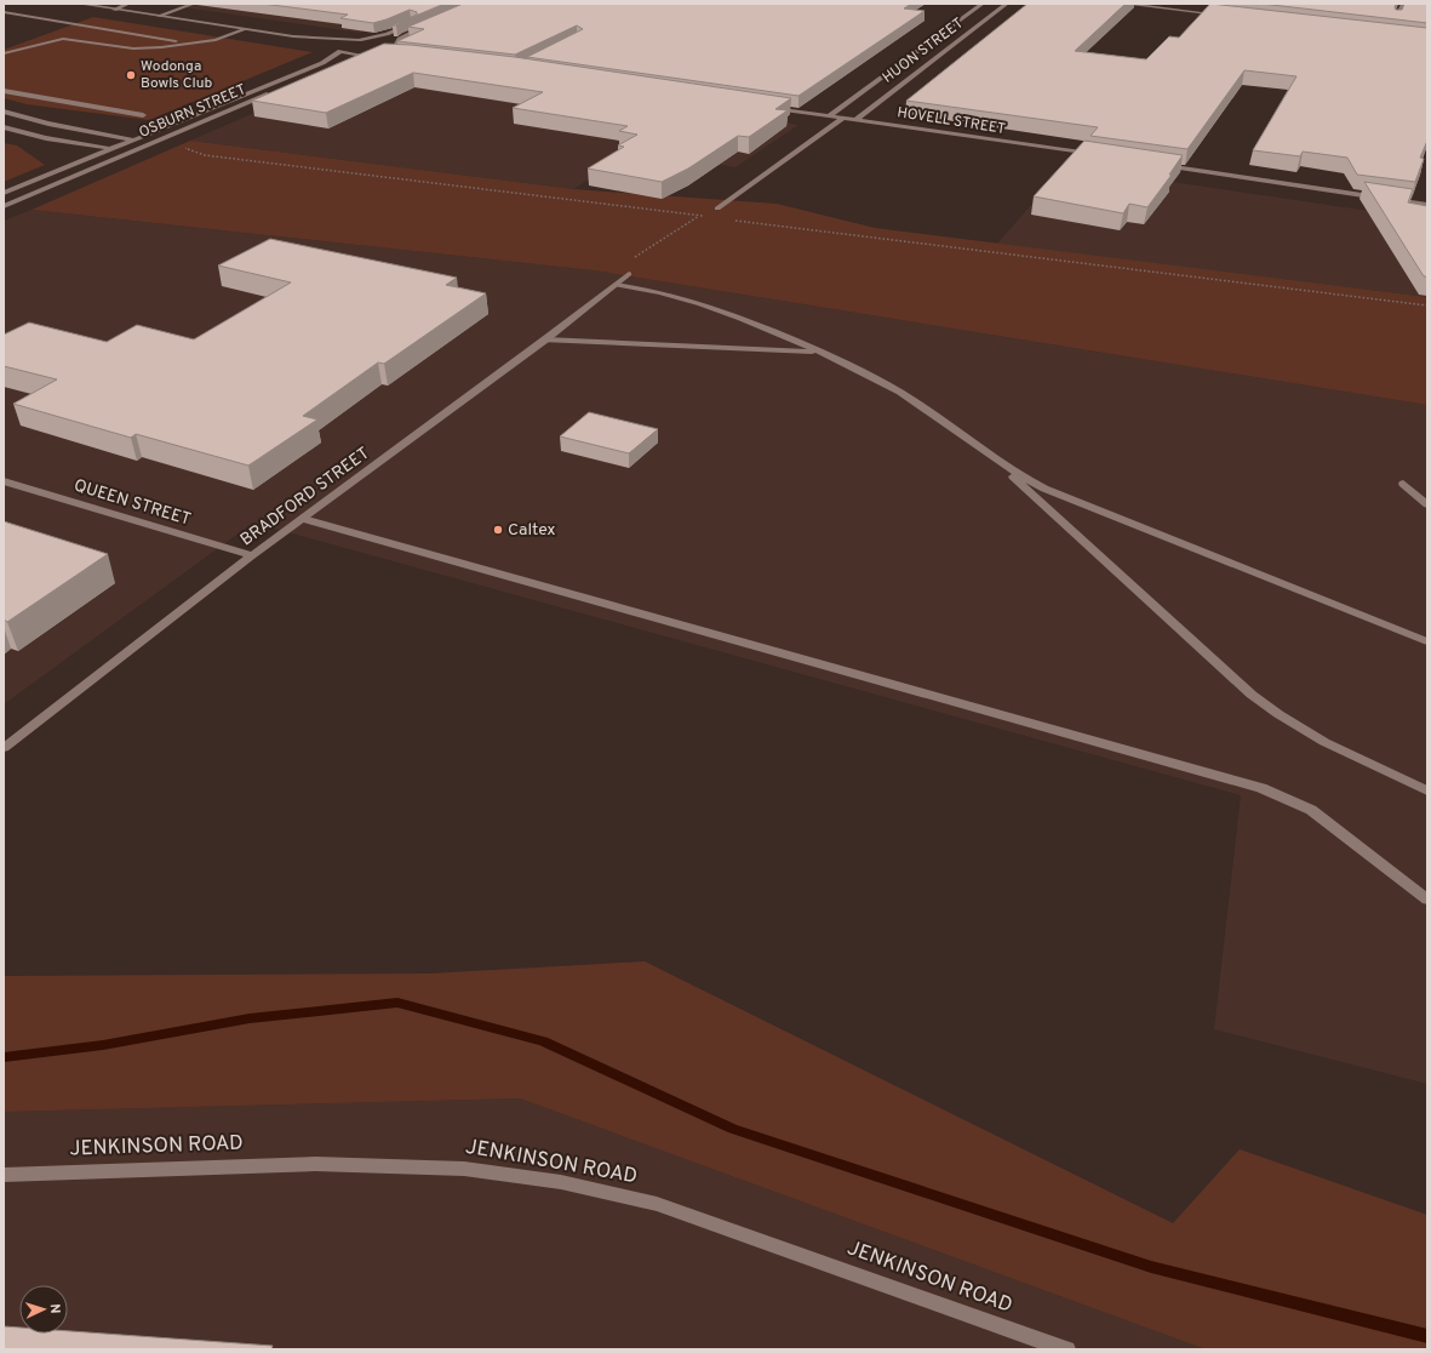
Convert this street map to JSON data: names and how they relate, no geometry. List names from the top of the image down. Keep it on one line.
{"streets":{"street":["HUON STREET","OSBURN STREET","HOVELL STREET","BRADFORD STREET","QUEEN STREET","JENKINSON ROAD"]},"crossings":[["HUON STREET","HOVELL STREET"],["BRADFORD STREET","QUEEN STREET"]],"places":["Wodonga Bowls Club","Caltex"],"north":"right"}
